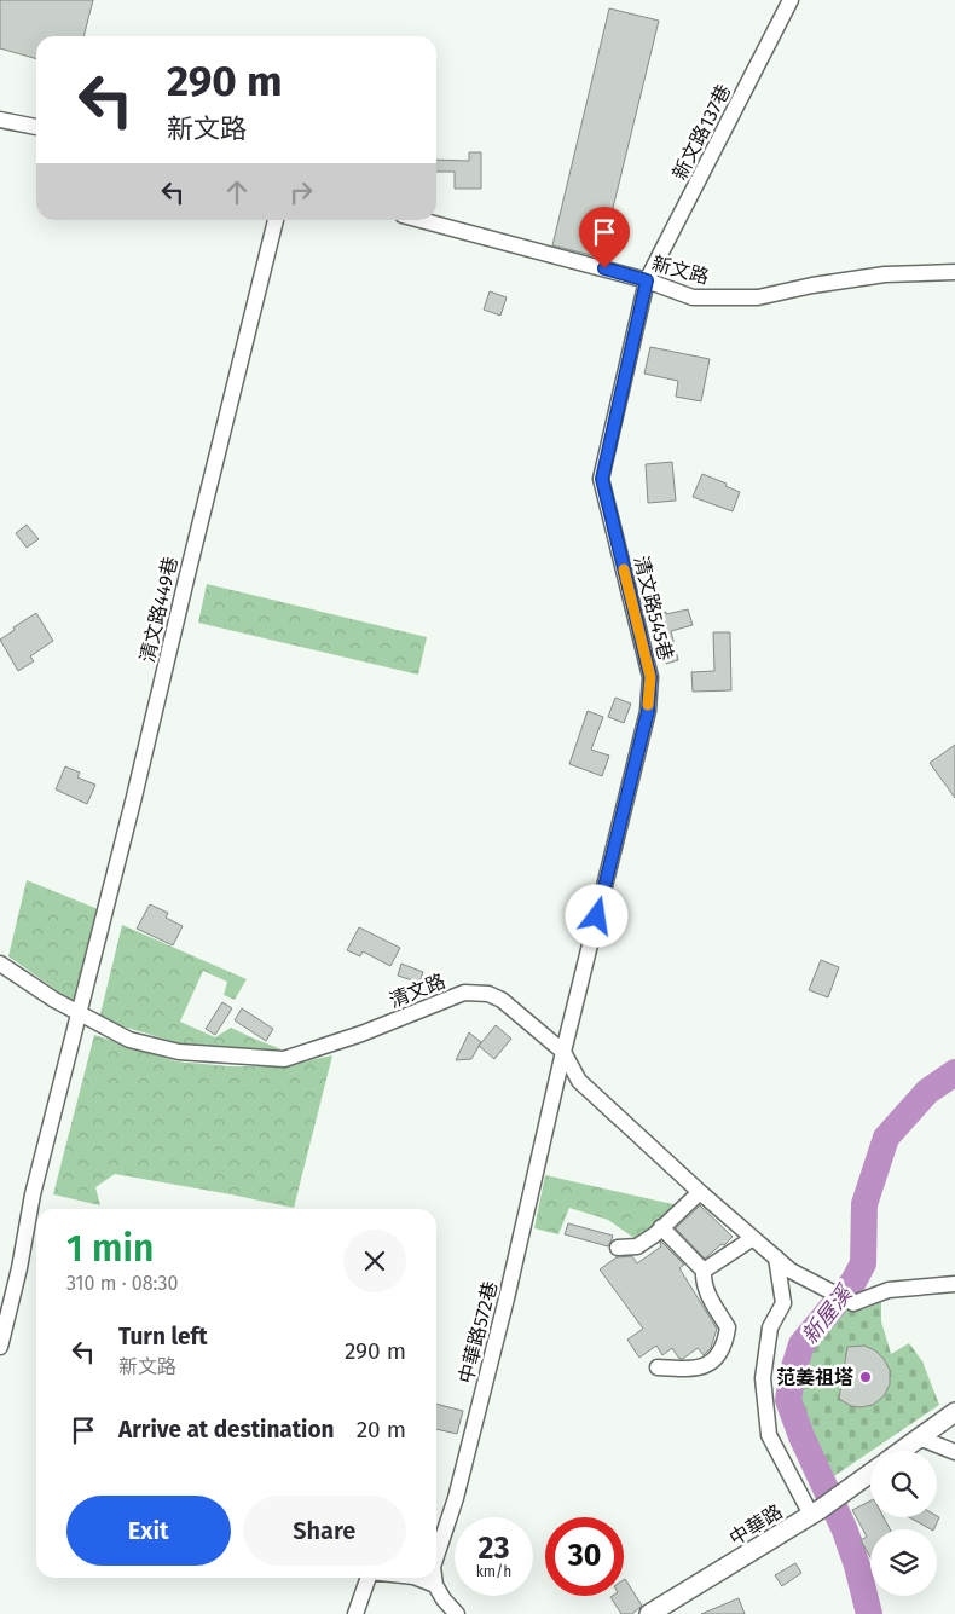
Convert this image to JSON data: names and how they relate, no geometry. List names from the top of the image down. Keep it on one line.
{"streets":{"main road":["中華路"],"street":["新文路137巷","新文路","清文路545巷","清文路449巷","清文路","中華路572巷"]},"crossings":[["新文路137巷","新文路"],["新文路137巷","清文路545巷"],["新文路","清文路545巷"],["清文路545巷","清文路"],["清文路545巷","中華路572巷"],["清文路449巷","清文路"],["清文路","中華路572巷"]],"water":["新屋溪"],"places":["范姜祖塔"],"page":{"turn":["290 m","新文路"],"heading":["1 min","310 m · 08:30"],"list":[{"name":"Turn left","note":"新文路","value":"290 m"},{"name":"Arrive at destination","value":"20 m"}],"buttons":["Exit","Share"],"speed":"23 km/h","limit":"30"}}
